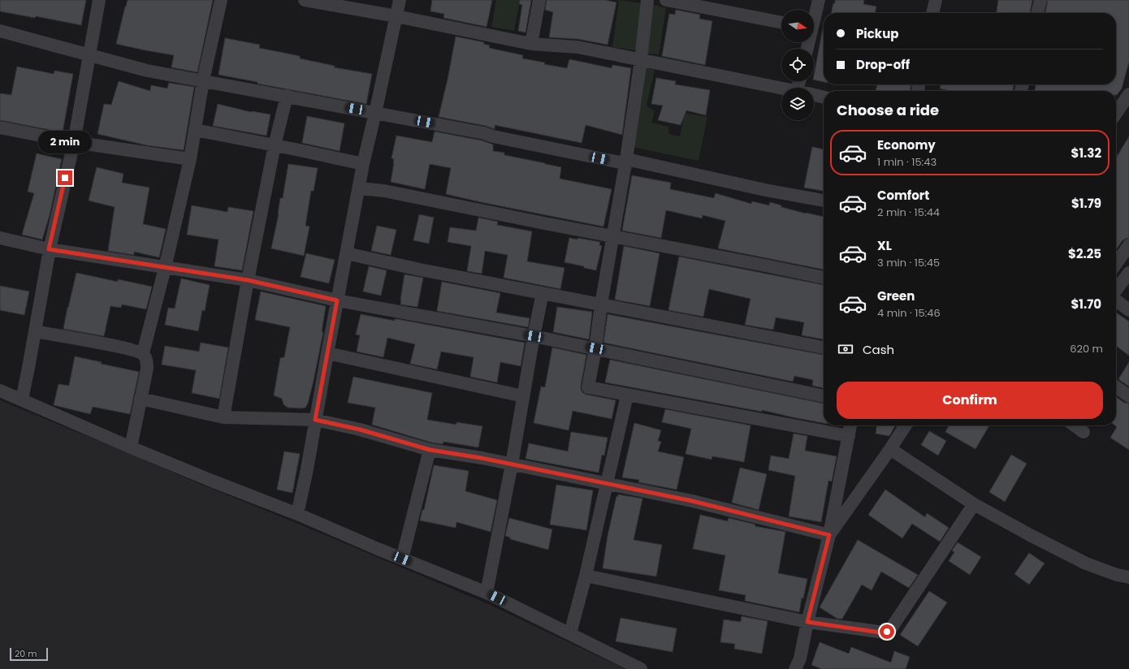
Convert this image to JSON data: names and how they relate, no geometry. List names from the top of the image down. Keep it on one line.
{"scale_bar":"20 m","north":"right","page":{"banner":["Pickup","Drop-off"],"heading":"Choose a ride","list":[{"name":"Economy","note":"1 min · 15:43","value":"$1.32"},{"name":"Comfort","note":"2 min · 15:44","value":"$1.79"},{"name":"XL","note":"3 min · 15:45","value":"$2.25"},{"name":"Green","note":"4 min · 15:46","value":"$1.70"}],"bubble":"2 min","pay":["Cash","620 m"],"buttons":"Confirm","scale":"20 m"}}
